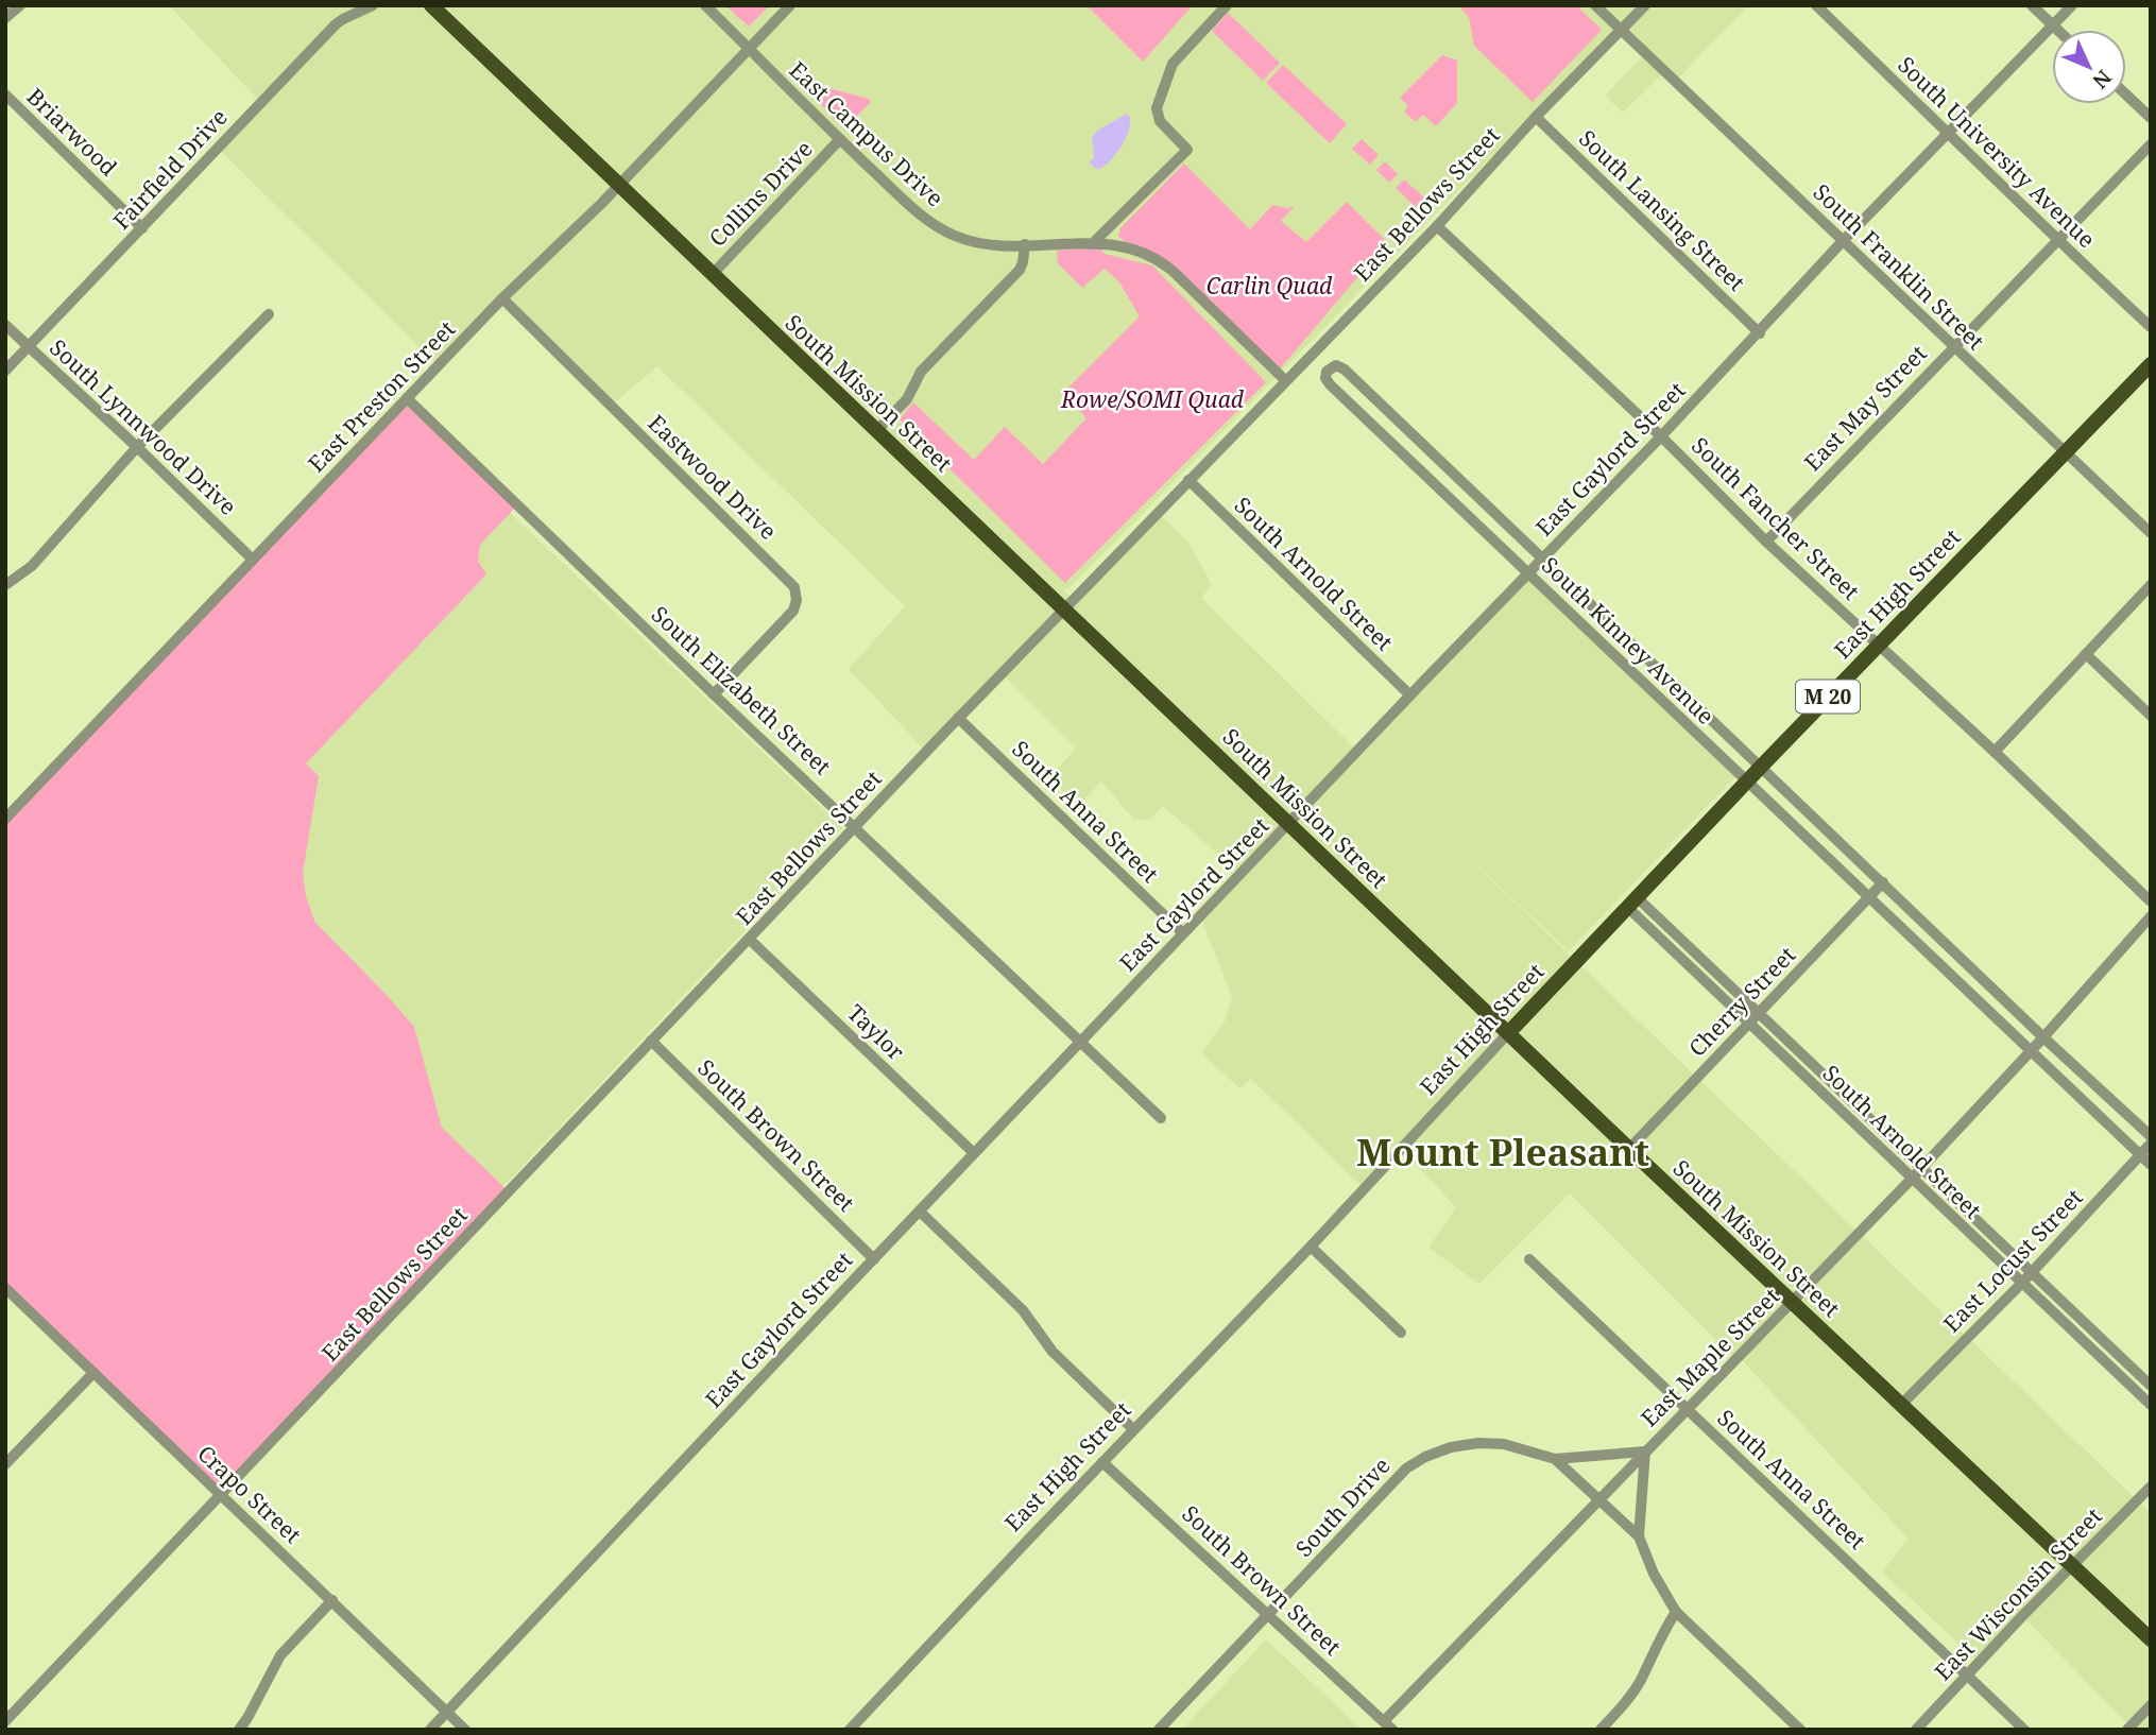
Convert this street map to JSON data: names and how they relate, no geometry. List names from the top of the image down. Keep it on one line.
{"streets":{"main road":["South Mission Street","East High Street","M 20"],"street":["Briarwood","East Campus Drive","South University Avenue","Fairfield Drive","Collins Drive","East Bellows Street","South Lansing Street","South Franklin Street","East Preston Street","East May Street","South Lynnwood Drive","East Gaylord Street","Eastwood Drive","South Fancher Street","South Arnold Street","South Kinney Avenue","South Elizabeth Street","South Anna Street","Cherry Street","Taylor","South Brown Street","East Locust Street","East Maple Street","Crapo Street","South Drive","East Wisconsin Street"]},"crossings":[["Briarwood","Fairfield Drive"],["East Campus Drive","Collins Drive"],["East Campus Drive","East Bellows Street"],["East Campus Drive","East Preston Street"],["South University Avenue","East May Street"],["South University Avenue","East Gaylord Street"],["Fairfield Drive","South Lynnwood Drive"],["Collins Drive","South Mission Street"],["East Bellows Street","South Lansing Street"],["East Bellows Street","South Franklin Street"],["East Bellows Street","South Mission Street"],["East Bellows Street","South Fancher Street"],["East Bellows Street","South Arnold Street"],["East Bellows Street","South Elizabeth Street"],["East Bellows Street","South Anna Street"],["East Bellows Street","Taylor"],["East Bellows Street","South Brown Street"],["East Bellows Street","Crapo Street"],["South Lansing Street","East Gaylord Street"],["South Franklin Street","East May Street"],["South Franklin Street","East Gaylord Street"],["South Franklin Street","East High Street"],["South Mission Street","East Preston Street"],["South Mission Street","East Gaylord Street"],["South Mission Street","East High Street"],["South Mission Street","Cherry Street"],["South Mission Street","East Locust Street"],["South Mission Street","East Maple Street"],["South Mission Street","East Wisconsin Street"],["East Preston Street","South Lynnwood Drive"],["East Preston Street","Eastwood Drive"],["East Preston Street","South Elizabeth Street"],["East May Street","South Fancher Street"],["East Gaylord Street","South Fancher Street"],["East Gaylord Street","South Arnold Street"],["East Gaylord Street","South Kinney Avenue"],["East Gaylord Street","South Elizabeth Street"],["East Gaylord Street","South Anna Street"],["East Gaylord Street","Taylor"],["East Gaylord Street","South Brown Street"],["East Gaylord Street","Crapo Street"],["Eastwood Drive","South Elizabeth Street"],["South Fancher Street","East High Street"],["South Arnold Street","East High Street"],["South Arnold Street","Cherry Street"],["South Arnold Street","East Locust Street"],["South Arnold Street","East Maple Street"],["East High Street","South Kinney Avenue"],["East High Street","South Brown Street"],["South Kinney Avenue","Cherry Street"],["South Kinney Avenue","East Locust Street"],["South Kinney Avenue","East Maple Street"],["South Anna Street","East Maple Street"],["South Anna Street","East Wisconsin Street"],["South Brown Street","East Maple Street"],["South Brown Street","South Drive"],["East Maple Street","South Drive"]],"districts":["Mount Pleasant"],"parks":["Carlin Quad","Rowe/SOMI Quad"],"north":"bottom right"}
